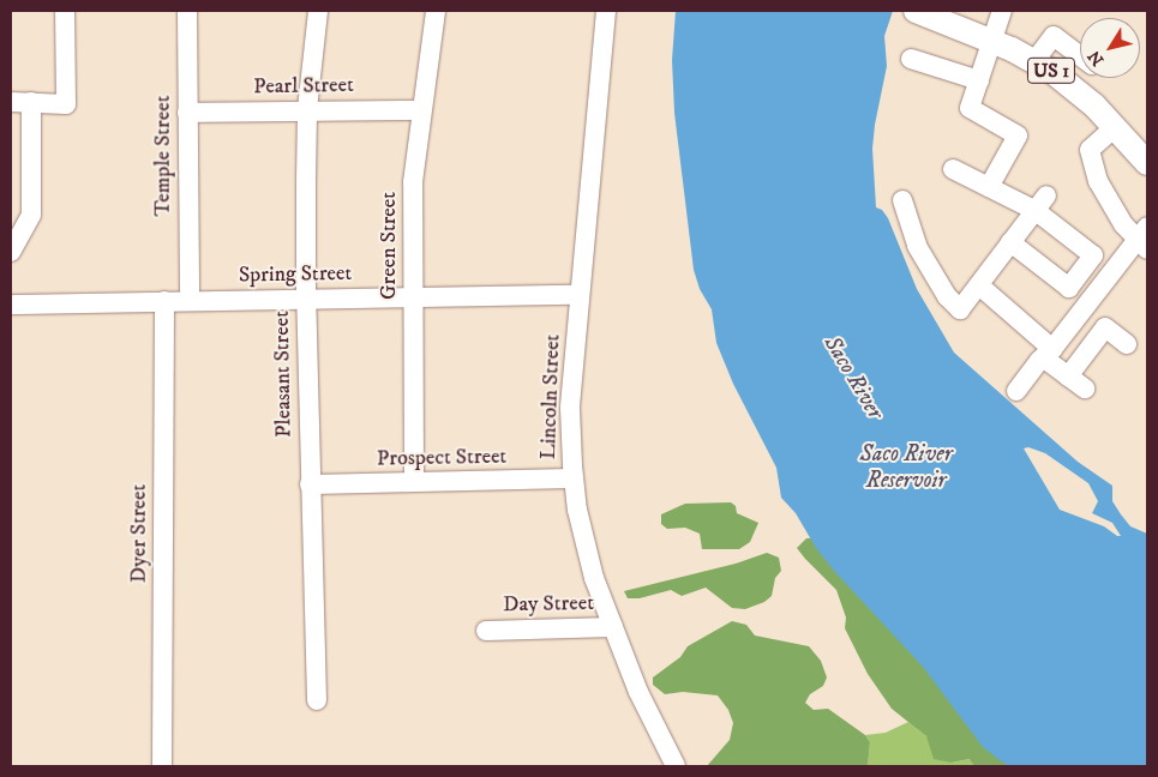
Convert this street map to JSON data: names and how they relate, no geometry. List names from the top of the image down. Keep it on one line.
{"streets":{"main road":["US 1"],"street":["Pearl Street","Temple Street","Green Street","Spring Street","Pleasant Street","Lincoln Street","Prospect Street","Dyer Street","Day Street"]},"crossings":[["Pearl Street","Temple Street"],["Pearl Street","Green Street"],["Pearl Street","Pleasant Street"],["Temple Street","Spring Street"],["Green Street","Spring Street"],["Green Street","Prospect Street"],["Spring Street","Pleasant Street"],["Spring Street","Lincoln Street"],["Spring Street","Dyer Street"],["Pleasant Street","Prospect Street"],["Lincoln Street","Prospect Street"],["Lincoln Street","Day Street"]],"water":["Saco River","Saco River Reservoir"],"north":"bottom left"}
